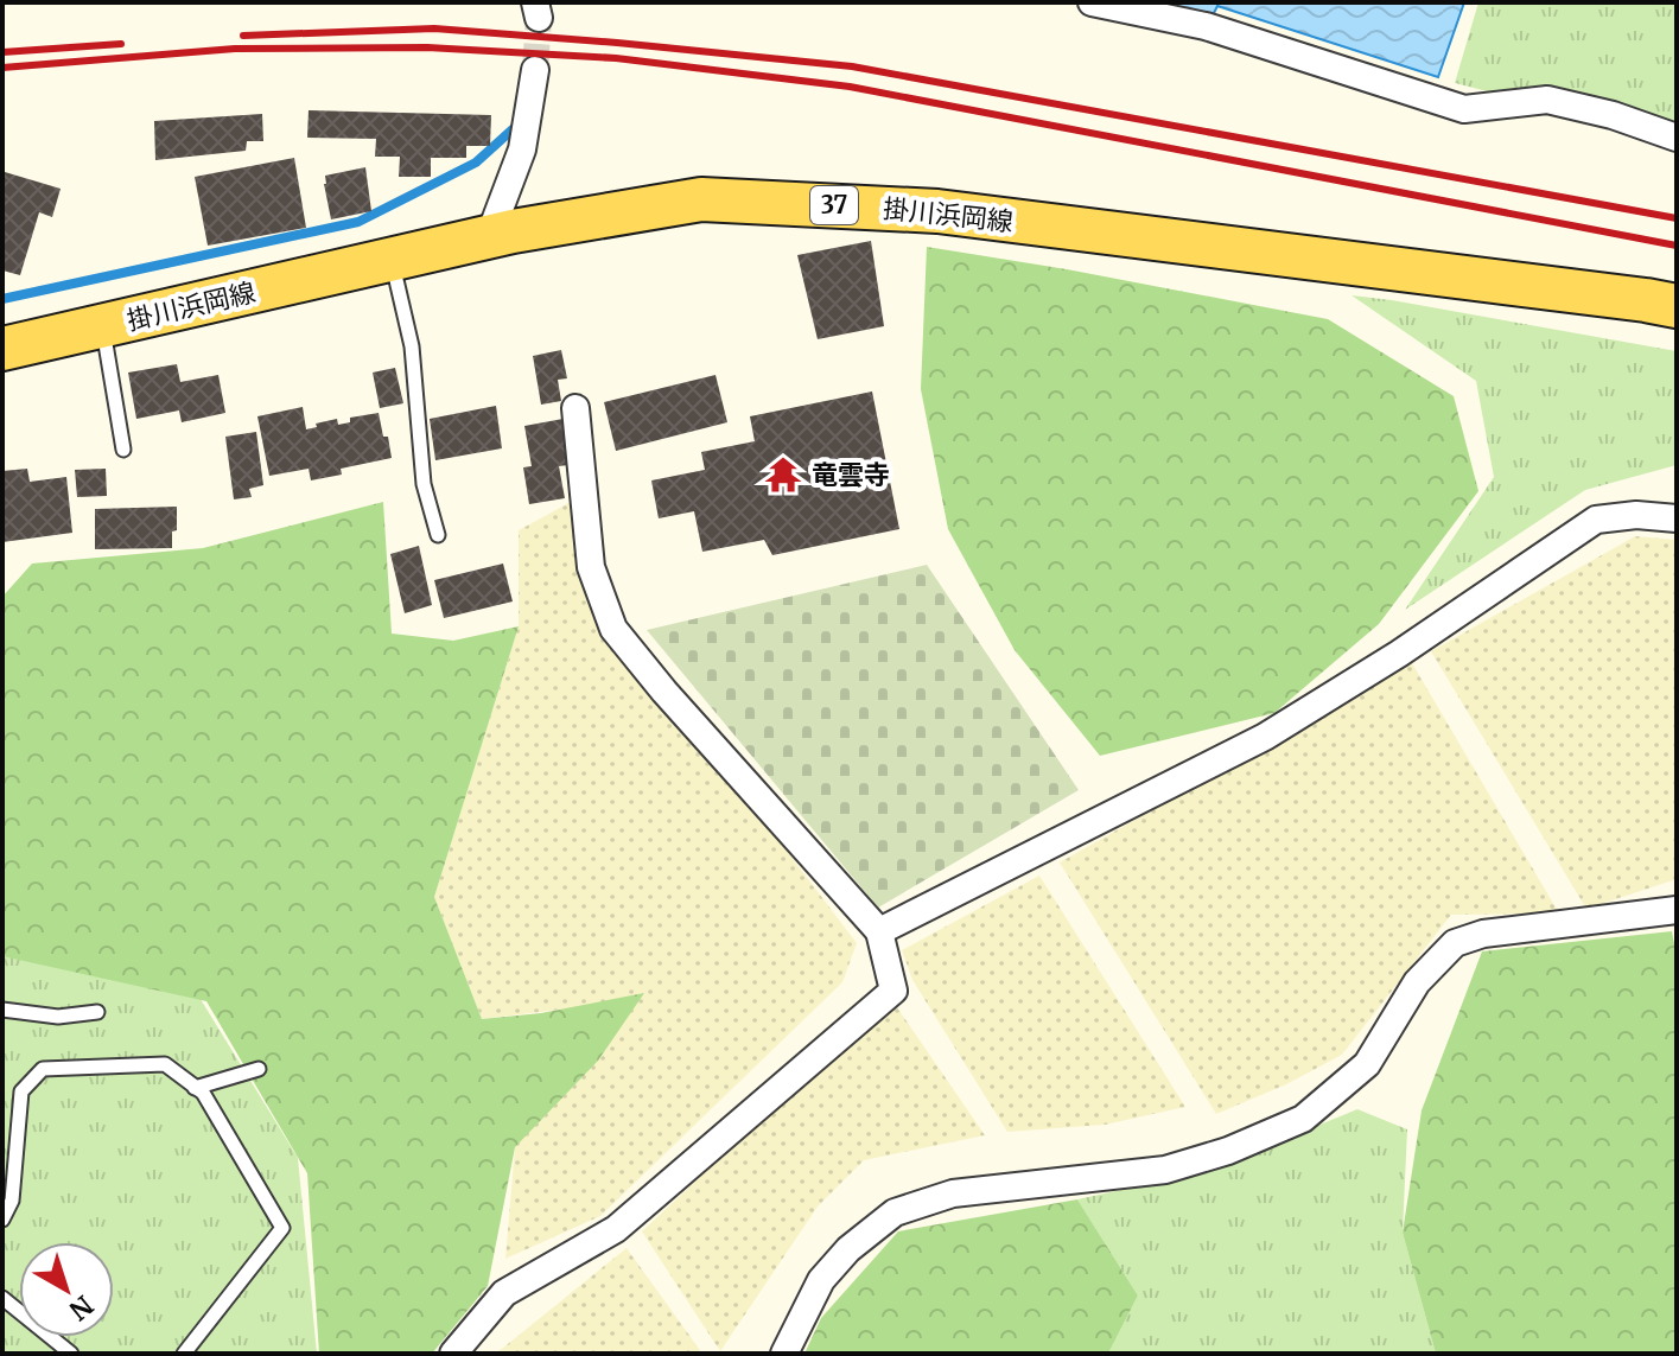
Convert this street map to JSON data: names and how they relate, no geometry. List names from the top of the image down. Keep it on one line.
{"streets":{"main road":["37","掛川浜岡線"]},"places":{"temple":["竜雲寺"]},"north":"bottom right"}
